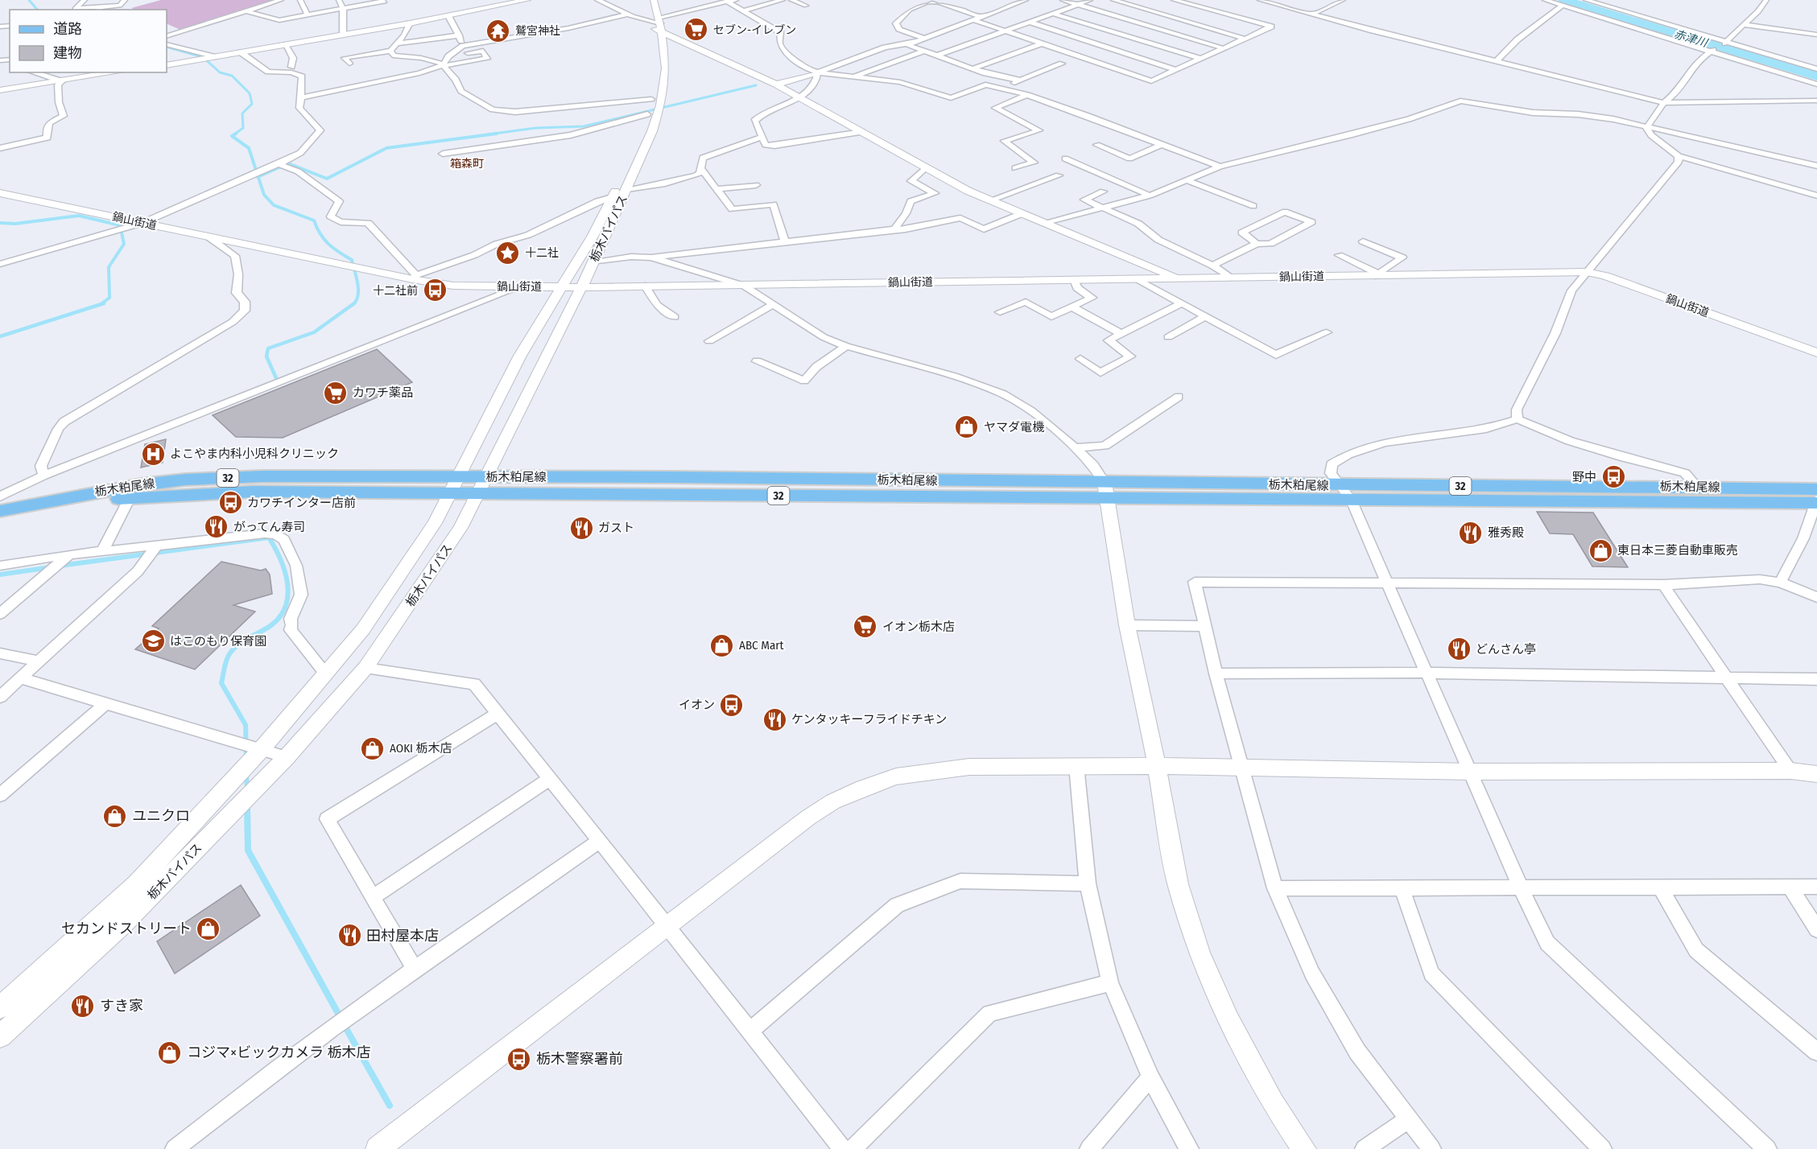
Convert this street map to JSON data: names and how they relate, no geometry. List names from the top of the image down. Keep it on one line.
{"streets":{"main road":["栃木粕尾線","32"],"street":["鍋山街道","栃木バイパス"]},"crossings":[["鍋山街道","栃木バイパス"],["栃木バイパス","栃木粕尾線"]],"districts":["箱森町"],"water":["赤津川"],"places":{"supermarket":["セブン-イレブン","カワチ薬品","イオン栃木店"],"temple":["鷲宮神社"],"place":["十二社"],"bus stop":["十二社前","野中","カワチインター店前","イオン","栃木警察署前"],"shop":["ヤマダ電機","東日本三菱自動車販売","ABC Mart","AOKI 栃木店","ユニクロ","セカンドストリート","コジマ×ビックカメラ 栃木店"],"hospital":["よこやま内科小児科クリニック"],"restaurant":["がってん寿司","ガスト","雅秀殿","どんさん亭","ケンタッキーフライドチキン","田村屋本店","すき家"],"school or university":["はこのもり保育園"]},"legend":["道路","建物"]}
